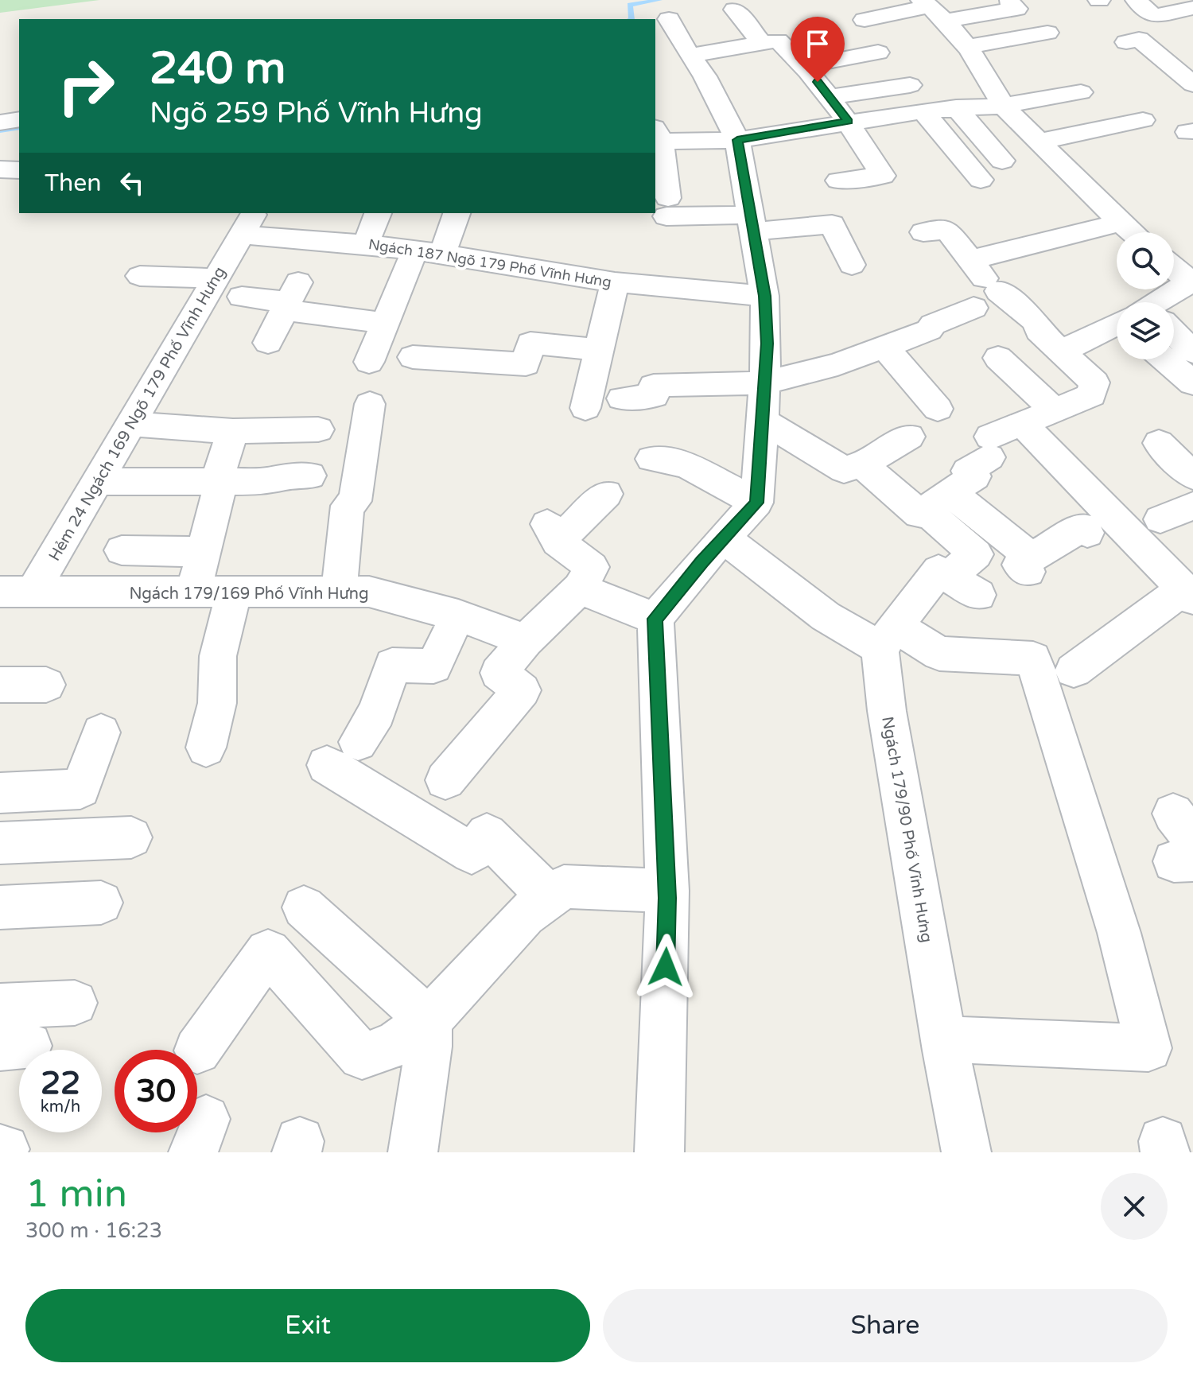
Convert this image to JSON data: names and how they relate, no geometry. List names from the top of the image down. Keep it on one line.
{"streets":{"street":["Ngách 187 Ngõ 179 Phố Vĩnh Hưng","Hẻm 24 Ngách 169 Ngõ 179 Phố Vĩnh Hưng","Ngách 179/169 Phố Vĩnh Hưng","Ngách 179/90 Phố Vĩnh Hưng"]},"crossings":[["Ngách 187 Ngõ 179 Phố Vĩnh Hưng","Hẻm 24 Ngách 169 Ngõ 179 Phố Vĩnh Hưng"],["Hẻm 24 Ngách 169 Ngõ 179 Phố Vĩnh Hưng","Ngách 179/169 Phố Vĩnh Hưng"]],"page":{"turn":["240 m","Ngõ 259 Phố Vĩnh Hưng"],"then":"Then","speed":"22 km/h","limit":"30","heading":["1 min","300 m · 16:23"],"buttons":["Exit","Share"]}}
